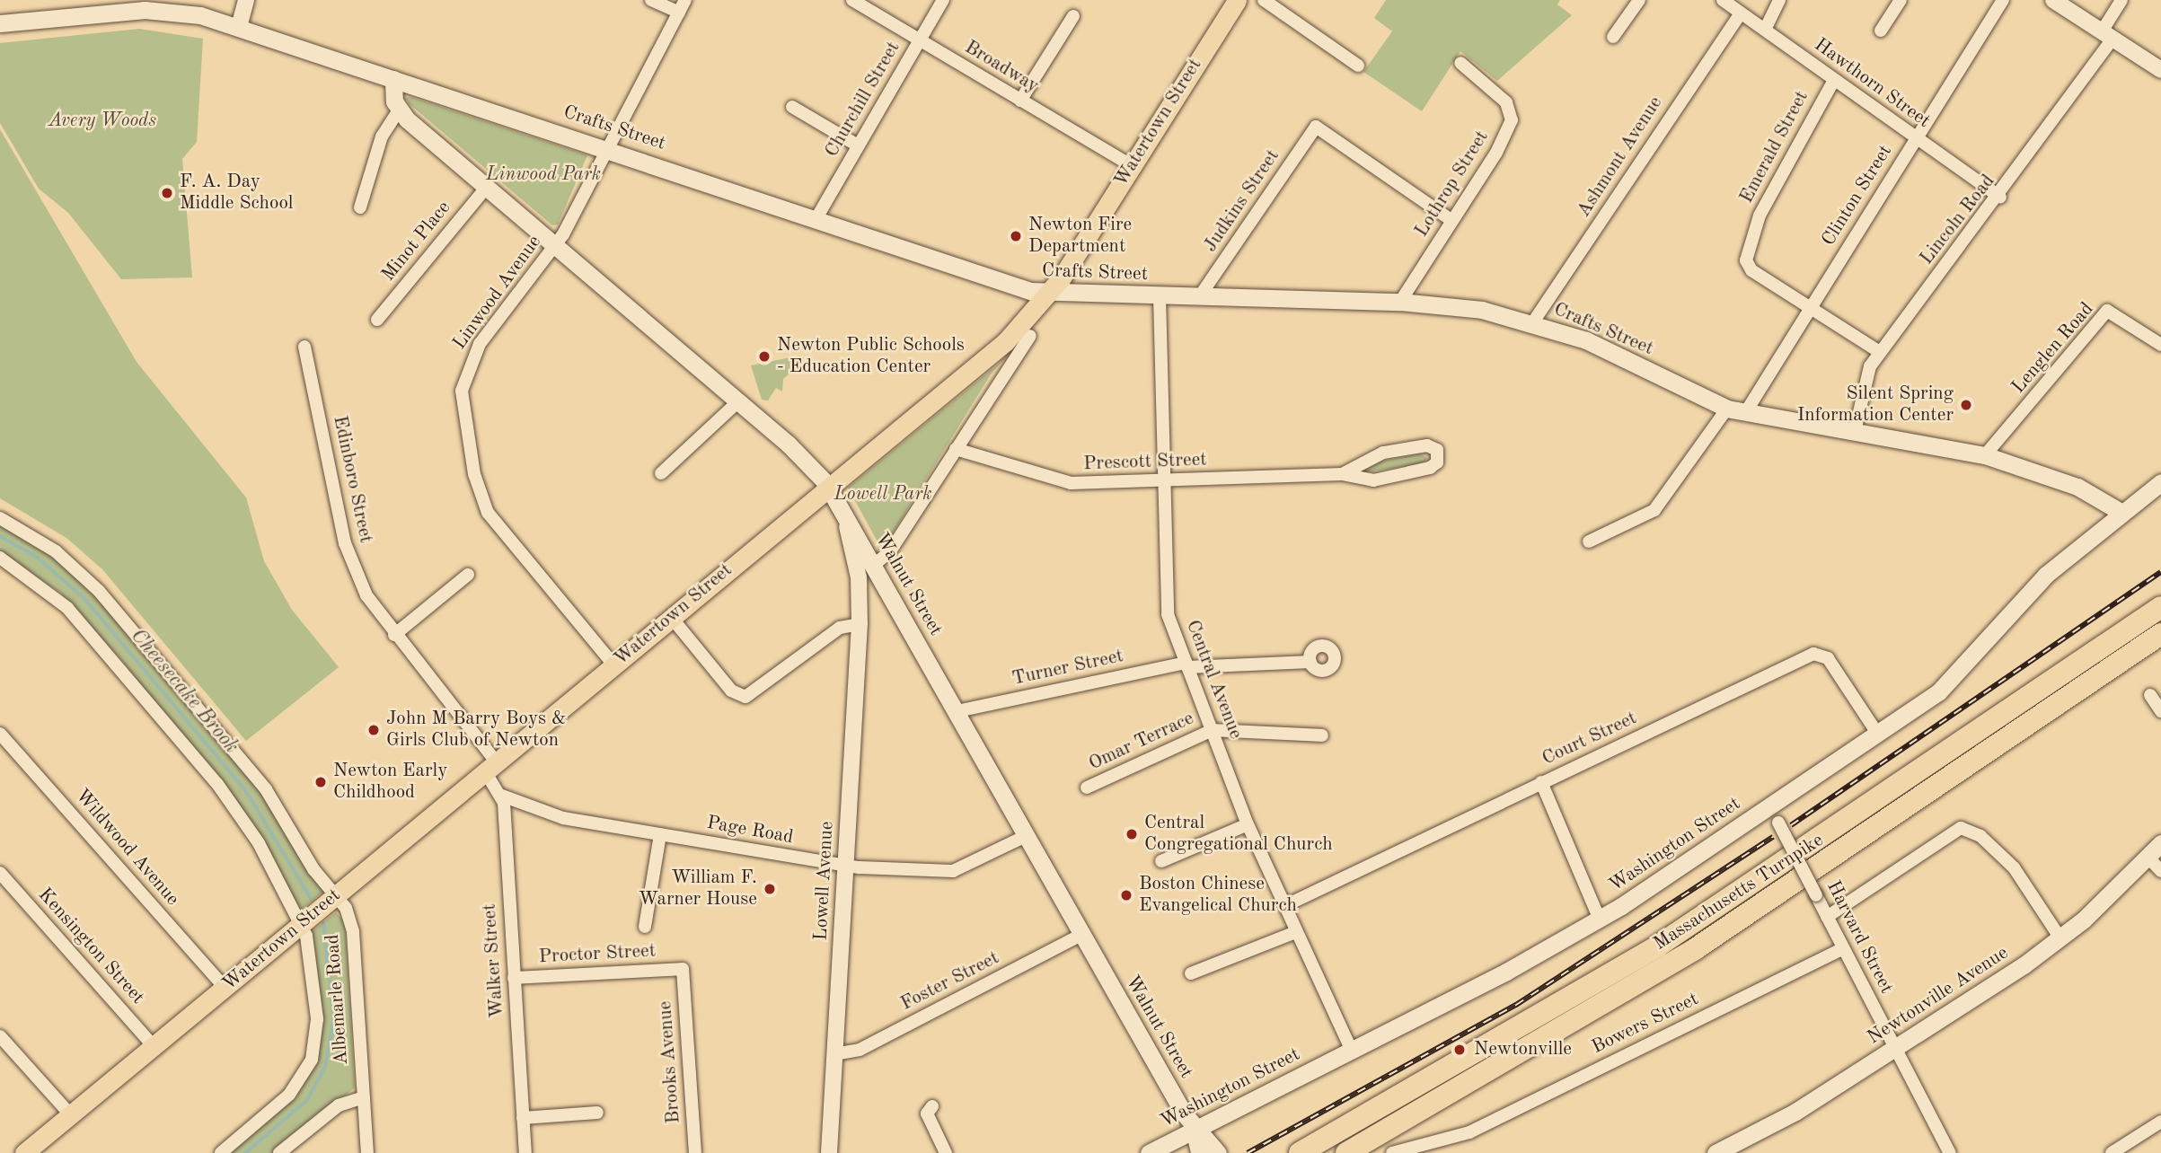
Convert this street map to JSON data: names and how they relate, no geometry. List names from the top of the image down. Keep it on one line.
{"streets":{"highway":["Massachusetts Turnpike"],"main road":["Watertown Street","Crafts Street","Walnut Street","Washington Street","Newtonville Avenue"],"street":["Broadway","Hawthorn Street","Churchill Street","Emerald Street","Ashmont Avenue","Lothrop Street","Clinton Street","Judkins Street","Lincoln Road","Minot Place","Linwood Avenue","Lenglen Road","Prescott Street","Edinboro Street","Turner Street","Central Avenue","Court Street","Omar Terrace","Page Road","Wildwood Avenue","Lowell Avenue","Harvard Street","Kensington Street","Proctor Street","Walker Street","Foster Street","Albemarle Road","Bowers Street","Brooks Avenue"]},"crossings":[["Broadway","Churchill Street"],["Broadway","Watertown Street"],["Hawthorn Street","Emerald Street"],["Hawthorn Street","Ashmont Avenue"],["Hawthorn Street","Clinton Street"],["Hawthorn Street","Lincoln Road"],["Churchill Street","Crafts Street"],["Watertown Street","Crafts Street"],["Watertown Street","Linwood Avenue"],["Watertown Street","Edinboro Street"],["Watertown Street","Walnut Street"],["Watertown Street","Wildwood Avenue"],["Watertown Street","Kensington Street"],["Watertown Street","Albemarle Road"],["Crafts Street","Ashmont Avenue"],["Crafts Street","Lothrop Street"],["Crafts Street","Clinton Street"],["Crafts Street","Judkins Street"],["Crafts Street","Lincoln Road"],["Crafts Street","Linwood Avenue"],["Crafts Street","Lenglen Road"],["Crafts Street","Central Avenue"],["Crafts Street","Washington Street"],["Emerald Street","Clinton Street"],["Lothrop Street","Judkins Street"],["Minot Place","Walnut Street"],["Linwood Avenue","Walnut Street"],["Prescott Street","Central Avenue"],["Walnut Street","Turner Street"],["Walnut Street","Page Road"],["Walnut Street","Washington Street"],["Walnut Street","Lowell Avenue"],["Walnut Street","Foster Street"],["Turner Street","Central Avenue"],["Central Avenue","Court Street"],["Central Avenue","Omar Terrace"],["Central Avenue","Washington Street"],["Court Street","Washington Street"],["Page Road","Lowell Avenue"],["Page Road","Walker Street"],["Washington Street","Harvard Street"],["Lowell Avenue","Foster Street"],["Harvard Street","Newtonville Avenue"],["Harvard Street","Bowers Street"],["Proctor Street","Walker Street"],["Proctor Street","Brooks Avenue"]],"water":["Cheesecake Brook"],"parks":["Avery Woods","Linwood Park","Lowell Park"],"places":["F. A. Day Middle School","Newton Fire Department","Newton Public Schools - Education Center","Silent Spring Information Center","John M Barry Boys & Girls Club of Newton","Newton Early Childhood","Central Congregational Church","William F. Warner House","Boston Chinese Evangelical Church","Newtonville"]}
